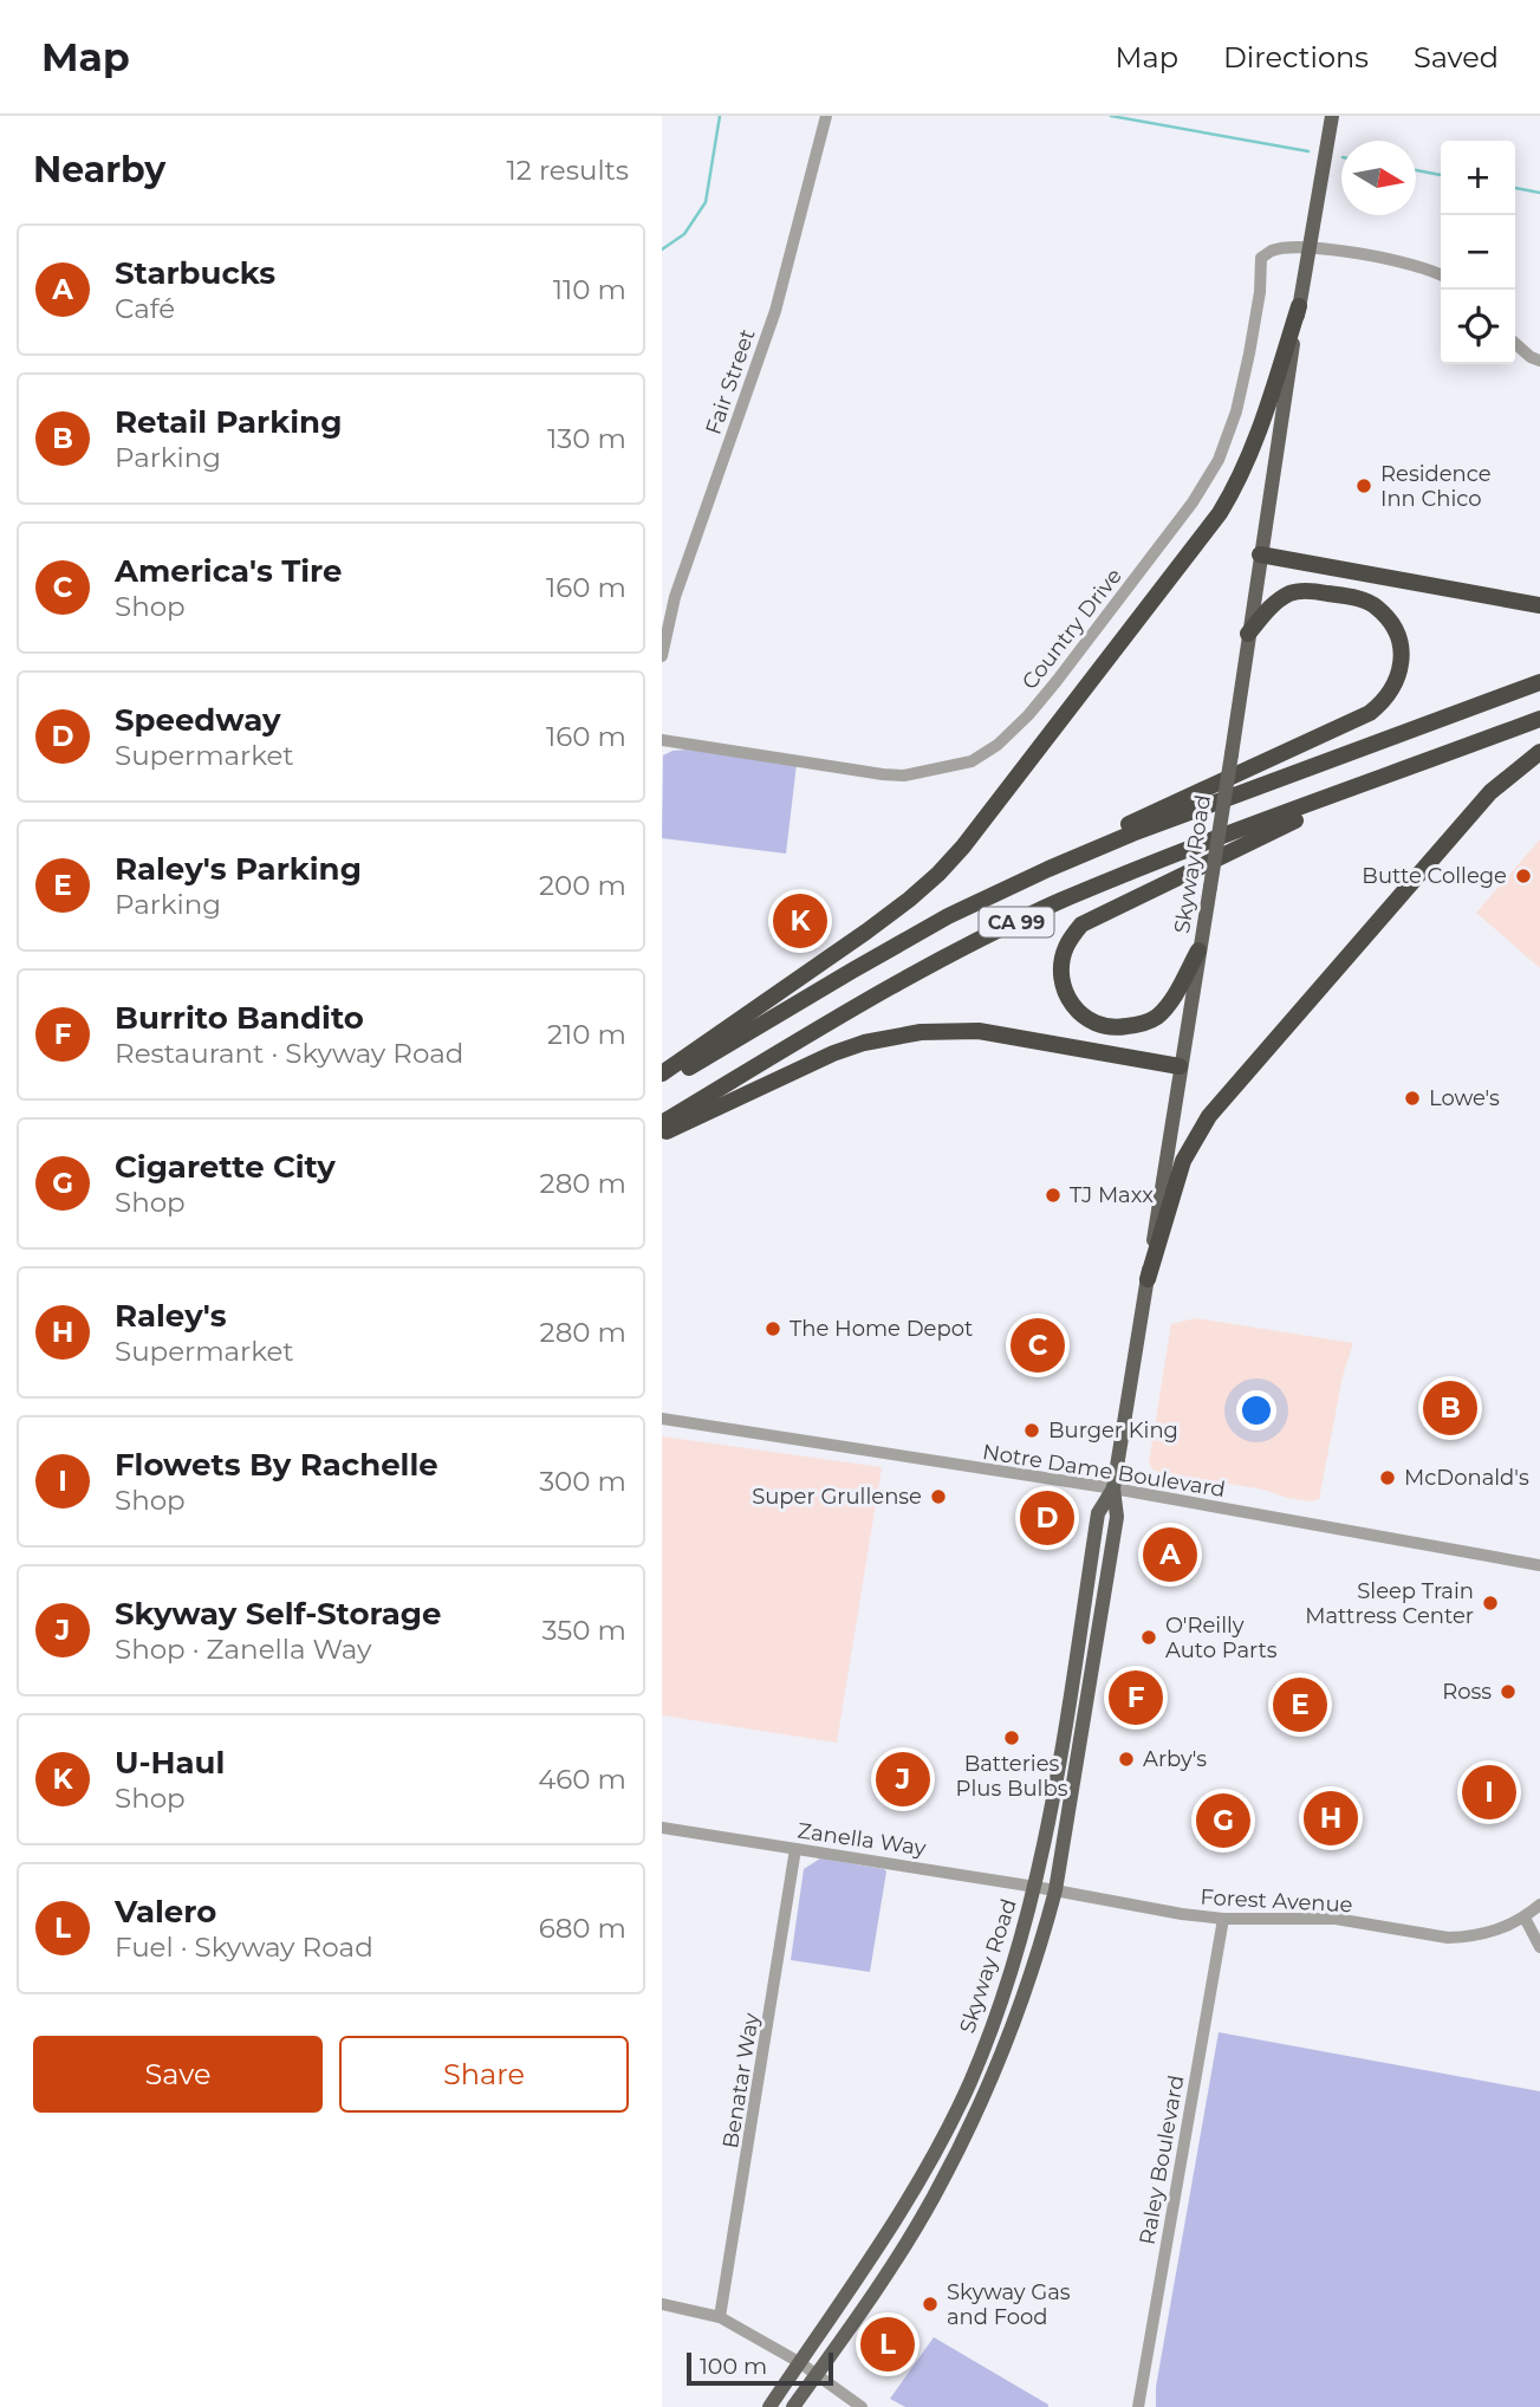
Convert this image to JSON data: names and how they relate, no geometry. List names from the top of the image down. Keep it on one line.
{"streets":{"highway":["CA 99"],"main road":["Skyway Road"],"street":["Fair Street","Country Drive","Notre Dame Boulevard","Zanella Way","Forest Avenue","Benatar Way","Raley Boulevard"]},"crossings":[["Country Drive","Skyway Road"],["Skyway Road","Notre Dame Boulevard"],["Skyway Road","Zanella Way"],["Skyway Road","Forest Avenue"],["Zanella Way","Forest Avenue"],["Zanella Way","Benatar Way"],["Forest Avenue","Raley Boulevard"]],"places":["Residence Inn Chico","Butte College","Lowe's","TJ Maxx","The Home Depot","Burger King","McDonald's","Super Grullense","Sleep Train Mattress Center","O'Reilly Auto Parts","Ross","Batteries Plus Bulbs","Arby's","Skyway Gas and Food"],"scale_bar":"100 m","north":"right","page":{"header":"Map","nav":["Map","Directions","Saved"],"heading":["Nearby","12 results"],"map_buttons":["+","−"],"list":[{"mark":"A","name":"Starbucks","note":"Café","value":"110 m"},{"mark":"B","name":"Retail Parking","note":"Parking","value":"130 m"},{"mark":"C","name":"America's Tire","note":"Shop","value":"160 m"},{"mark":"D","name":"Speedway","note":"Supermarket","value":"160 m"},{"mark":"E","name":"Raley's Parking","note":"Parking","value":"200 m"},{"mark":"F","name":"Burrito Bandito","note":"Restaurant · Skyway Road","value":"210 m"},{"mark":"G","name":"Cigarette City","note":"Shop","value":"280 m"},{"mark":"H","name":"Raley's","note":"Supermarket","value":"280 m"},{"mark":"I","name":"Flowets By Rachelle","note":"Shop","value":"300 m"},{"mark":"J","name":"Skyway Self-Storage","note":"Shop · Zanella Way","value":"350 m"},{"mark":"K","name":"U-Haul","note":"Shop","value":"460 m"},{"mark":"L","name":"Valero","note":"Fuel · Skyway Road","value":"680 m"}],"pins":["K","C","B","D","A","F","E","J","I","H","G","L"],"buttons":["Save","Share"],"scale":"100 m"}}
